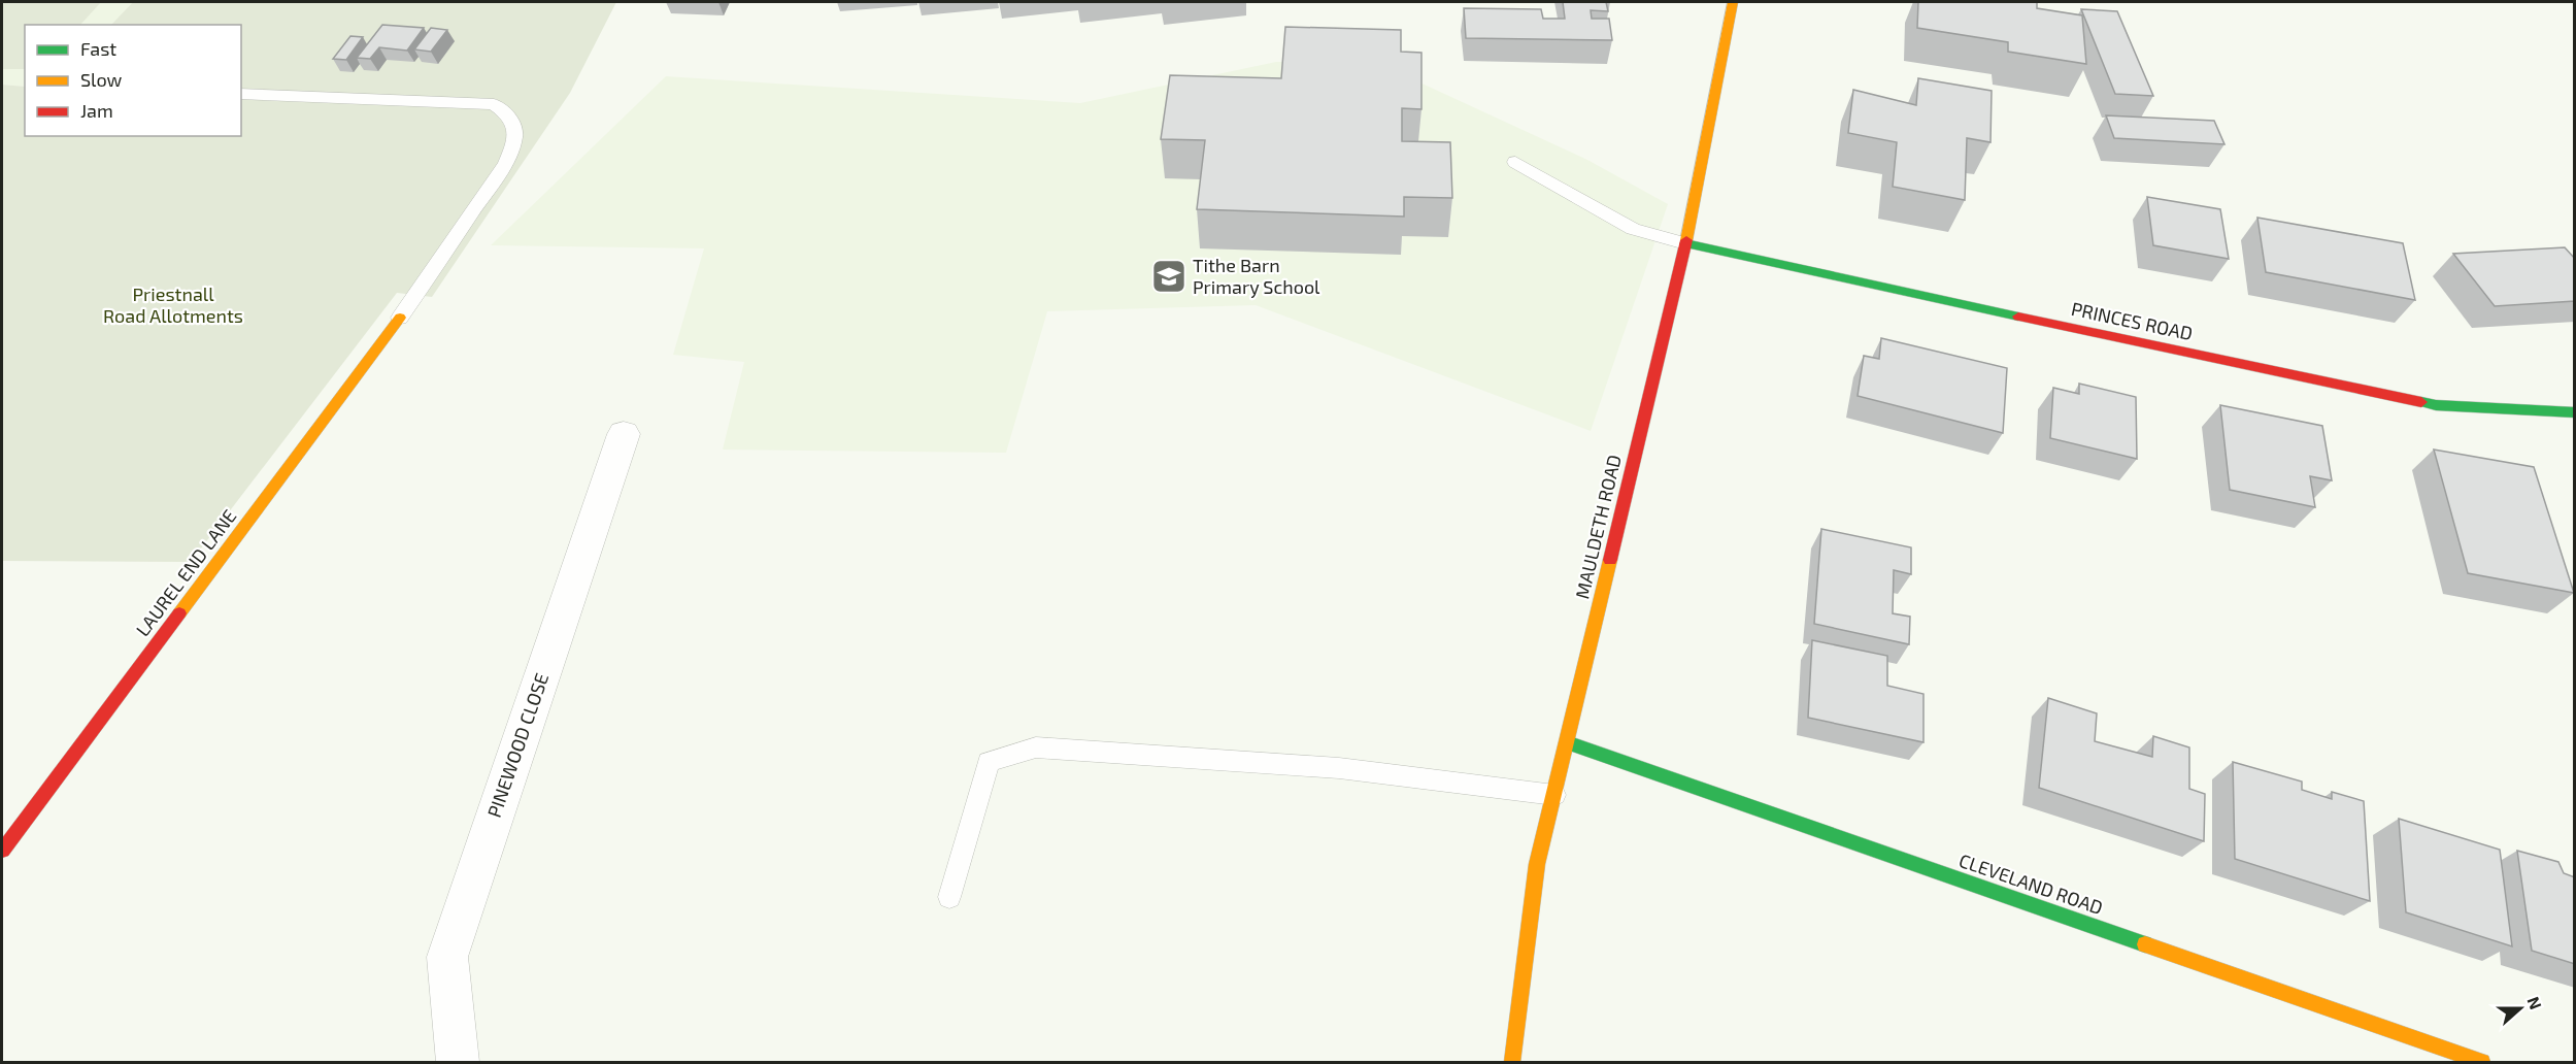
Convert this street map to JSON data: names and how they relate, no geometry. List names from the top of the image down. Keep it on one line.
{"streets":{"street":["PRINCES ROAD","MAULDETH ROAD","LAUREL END LANE","PINEWOOD CLOSE","CLEVELAND ROAD"]},"crossings":[["PRINCES ROAD","MAULDETH ROAD"],["MAULDETH ROAD","CLEVELAND ROAD"]],"parks":["Priestnall Road Allotments"],"places":{"school or university":["Tithe Barn Primary School"]},"legend":["Fast","Slow","Jam"],"north":"right"}
